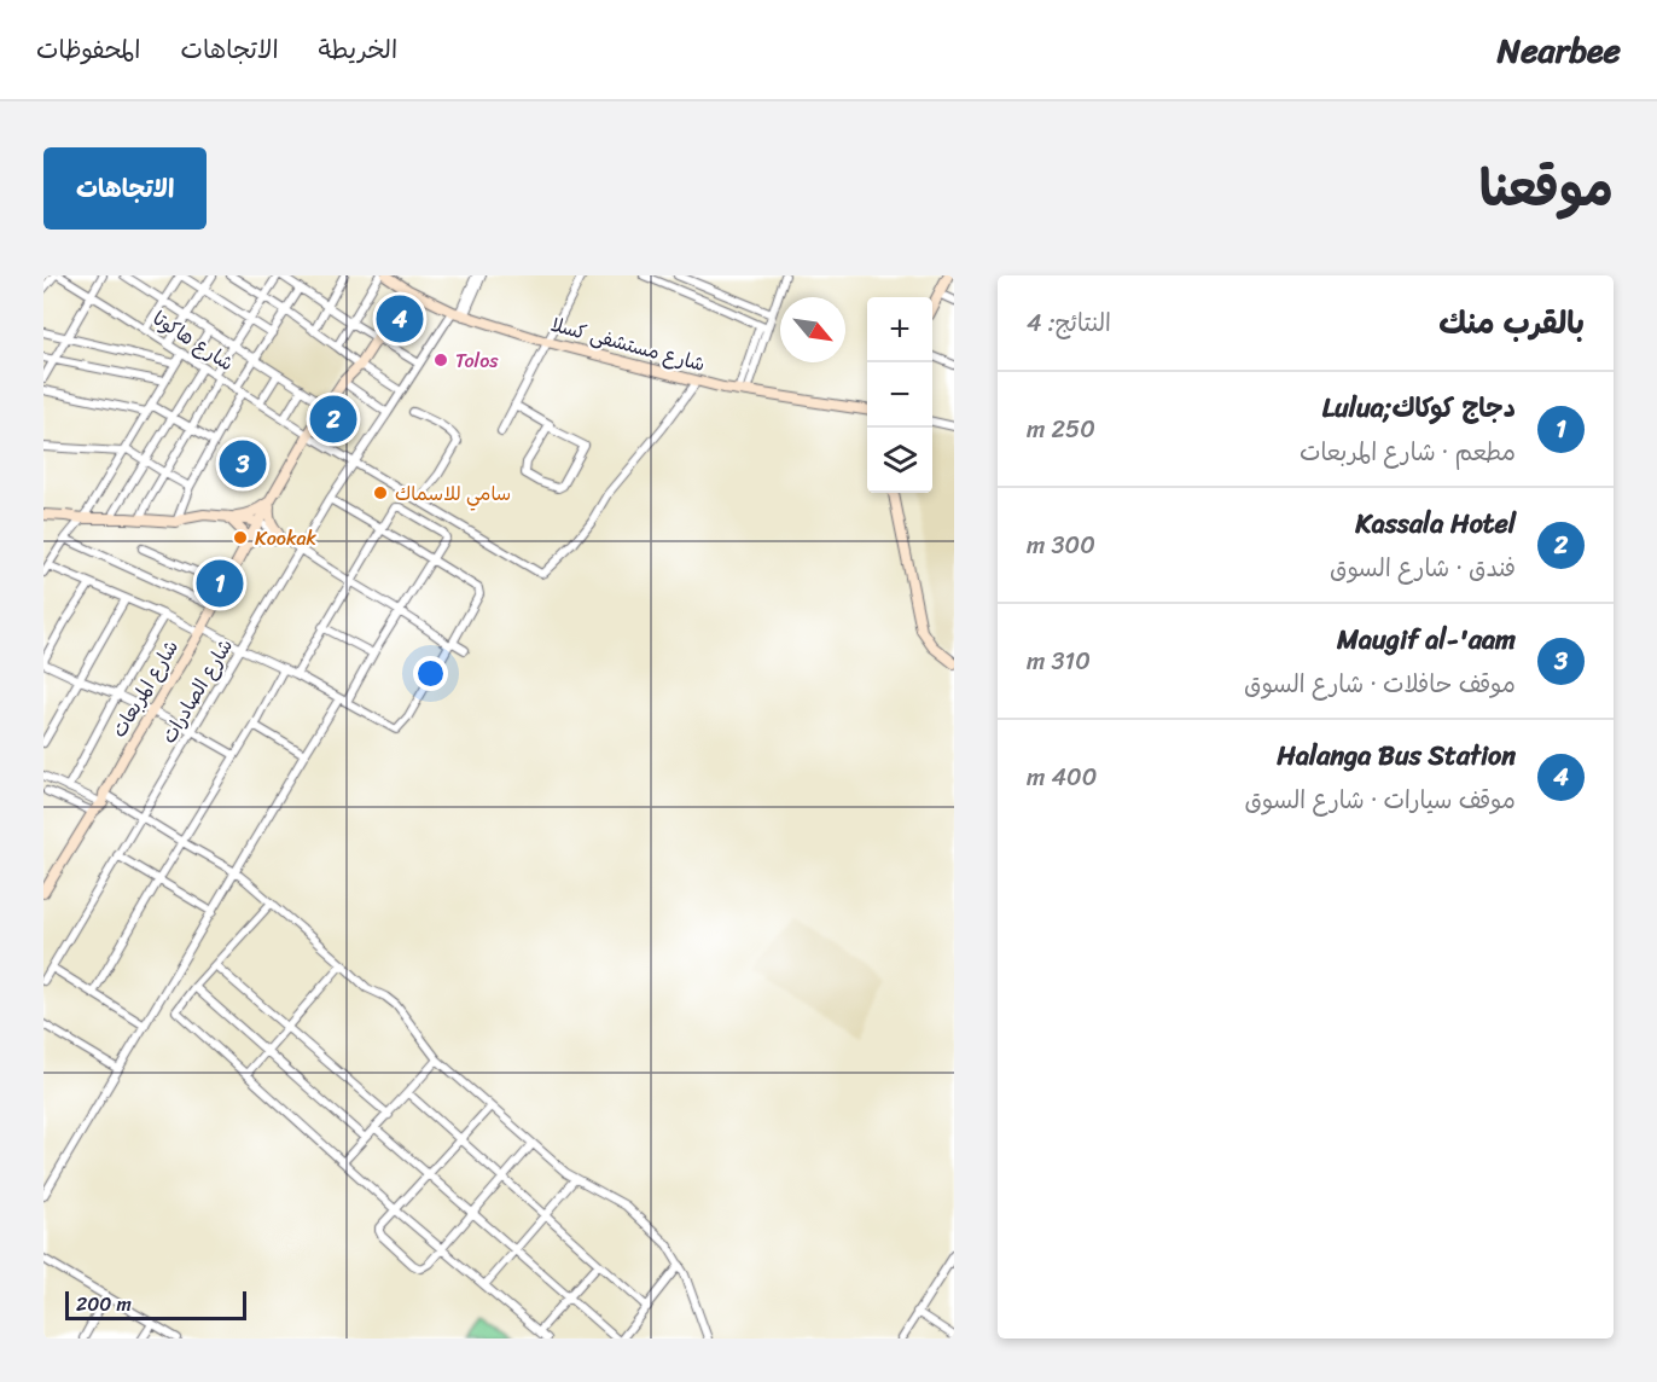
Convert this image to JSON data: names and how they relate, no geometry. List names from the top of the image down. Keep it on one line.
{"streets":{"street":["شارع هاكوتا","شارع مستشفى كسلا","شارع المربعات","شارع الصادرات"]},"crossings":[["شارع هاكوتا","شارع مستشفى كسلا"],["شارع هاكوتا","شارع المربعات"],["شارع هاكوتا","شارع الصادرات"],["شارع مستشفى كسلا","شارع المربعات"],["شارع مستشفى كسلا","شارع الصادرات"]],"places":["Tolos","سامي للاسماك","Kookak"],"scale_bar":"200 m","north":"bottom right","page":{"header":"Nearbee","nav":["الخريطة","الاتجاهات","المحفوظات"],"title":"موقعنا","buttons":"الاتجاهات","heading":["بالقرب منك","النتائج: 4"],"pins":["4","2","3","1"],"map_buttons":["+","−"],"list":[{"mark":"1","name":"دجاج كوكاك;Lulua","note":"مطعم · شارع المربعات","value":"250 m"},{"mark":"2","name":"Kassala Hotel","note":"فندق · شارع السوق","value":"300 m"},{"mark":"3","name":"Maugif al-'aam","note":"موقف حافلات · شارع السوق","value":"310 m"},{"mark":"4","name":"Halanga Bus Station","note":"موقف سيارات · شارع السوق","value":"400 m"}],"scale":"200 m"}}
